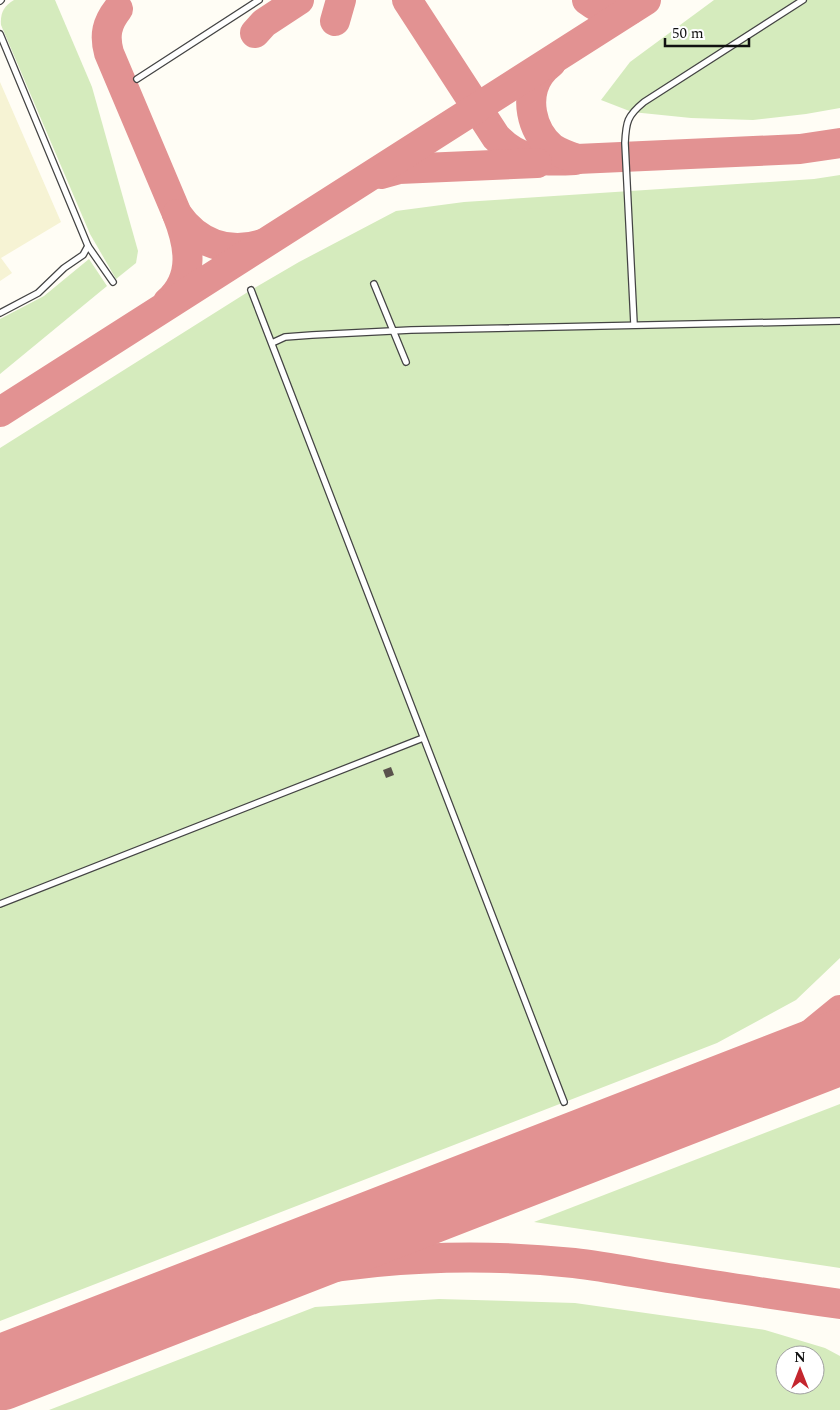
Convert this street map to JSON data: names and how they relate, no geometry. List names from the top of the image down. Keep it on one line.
{"scale_bar":"50 m","north":"top"}
